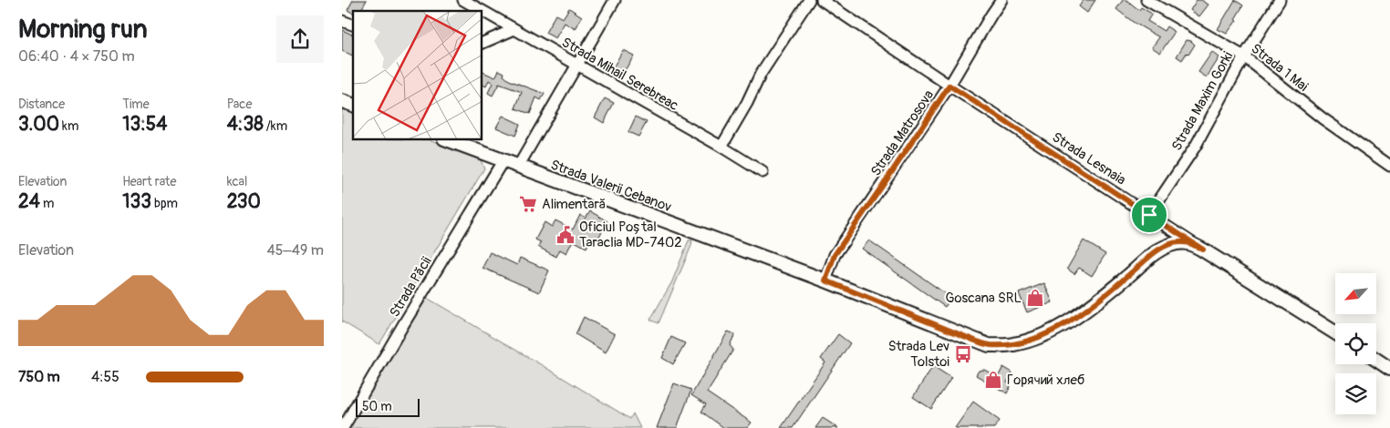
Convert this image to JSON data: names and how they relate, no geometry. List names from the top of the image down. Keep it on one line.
{"streets":{"street":["Strada 1 Mai","Strada Mihail Serebreac","Strada Maxim Gorki","Strada Matrosova","Strada Lesnaia","Strada Valerii Cebanov","Strada Păcii"]},"crossings":[["Strada 1 Mai","Strada Maxim Gorki"],["Strada Maxim Gorki","Strada Lesnaia"],["Strada Matrosova","Strada Lesnaia"],["Strada Matrosova","Strada Valerii Cebanov"],["Strada Lesnaia","Strada Valerii Cebanov"],["Strada Valerii Cebanov","Strada Păcii"]],"places":{"supermarket":["Alimentară"],"public building":["Oficiul Poștal Taraclia MD-7402"],"shop":["Goscana SRL","Горячий хлеб"],"bus stop":["Strada Lev Tolstoi"]},"scale_bar":"50 m","north":"bottom left","page":{"heading":["Morning run","06:40 · 4 × 750 m"],"stats":[["Distance","3.00 km"],["Time","13:54"],["Pace","4:38 /km"],["Elevation","24 m"],["Heart rate","133 bpm"],["kcal","230"]],"chart":["Elevation","45–49 m"],"list":[{"name":"750 m","note":"4:55"}],"scale":"50 m"}}
